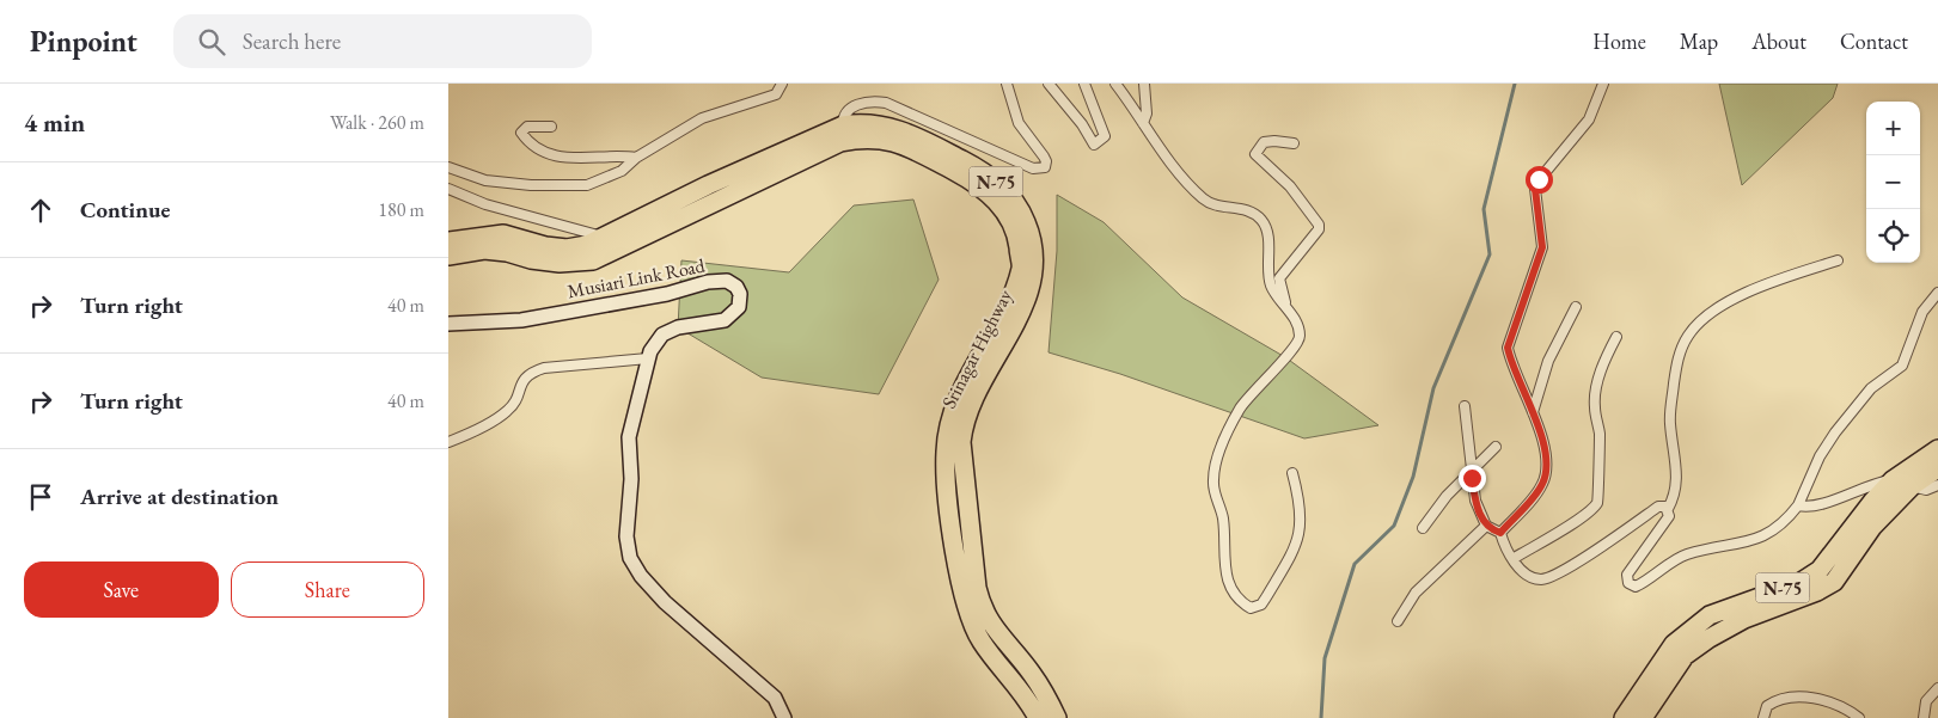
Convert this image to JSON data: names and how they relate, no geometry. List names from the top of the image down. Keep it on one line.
{"streets":{"highway":["N-75","Srinagar Highway"],"main road":["Musiari Link Road"]},"page":{"header":"Pinpoint","search":"Search here","nav":["Home","Map","About","Contact"],"heading":["4 min","Walk · 260 m"],"map_buttons":["+","−"],"list":[["Continue","180 m"],["Turn right","40 m"],["Turn right","40 m"],"Arrive at destination"],"buttons":["Save","Share"]}}
